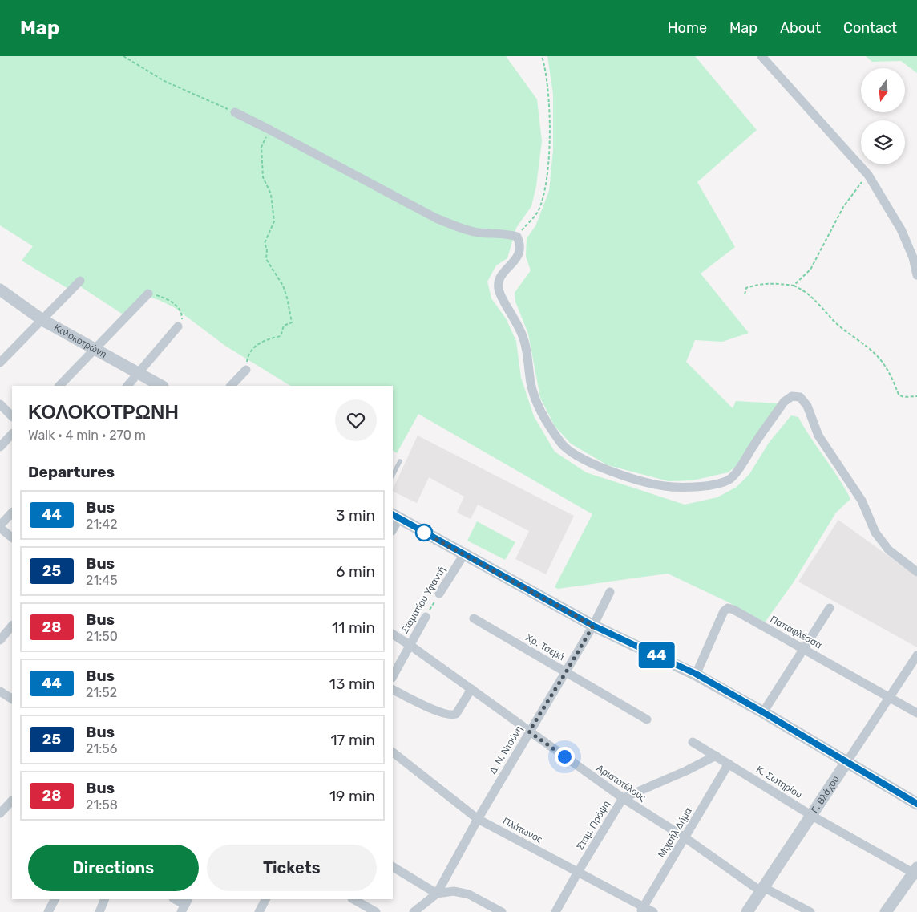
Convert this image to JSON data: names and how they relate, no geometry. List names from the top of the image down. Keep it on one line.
{"streets":{"street":["Κολοκοτρώνη","Σταματίου Υφαντή","Παπαφλέσσα","Χρ. Τσεβά","Δ. Ν. Ντούνη","Κ. Σωτηρίου","Αριστοτέλους","Γ. Βλάχου","Σταμ. Πρόψη","Πλάτωνος","Μιχαήλ Δήμα"]},"crossings":[["Σταματίου Υφαντή","Αριστοτέλους"],["Παπαφλέσσα","Γ. Βλάχου"],["Χρ. Τσεβά","Δ. Ν. Ντούνη"],["Δ. Ν. Ντούνη","Αριστοτέλους"],["Δ. Ν. Ντούνη","Πλάτωνος"],["Κ. Σωτηρίου","Γ. Βλάχου"],["Κ. Σωτηρίου","Σταμ. Πρόψη"],["Κ. Σωτηρίου","Μιχαήλ Δήμα"],["Αριστοτέλους","Γ. Βλάχου"],["Αριστοτέλους","Σταμ. Πρόψη"],["Αριστοτέλους","Μιχαήλ Δήμα"],["Σταμ. Πρόψη","Πλάτωνος"],["Πλάτωνος","Μιχαήλ Δήμα"]],"lines":["bus line 44"],"north":"bottom","page":{"header":"Map","nav":["Home","Map","About","Contact"],"on_map":"44","heading":[["ΚΟΛΟΚΟΤΡΩΝΗ","Walk · 4 min · 270 m"],"Departures"],"list":[{"mark":"44","name":"Bus","note":"21:42","value":"3 min"},{"mark":"25","name":"Bus","note":"21:45","value":"6 min"},{"mark":"28","name":"Bus","note":"21:50","value":"11 min"},{"mark":"44","name":"Bus","note":"21:52","value":"13 min"},{"mark":"25","name":"Bus","note":"21:56","value":"17 min"},{"mark":"28","name":"Bus","note":"21:58","value":"19 min"}],"buttons":["Directions","Tickets"]}}
